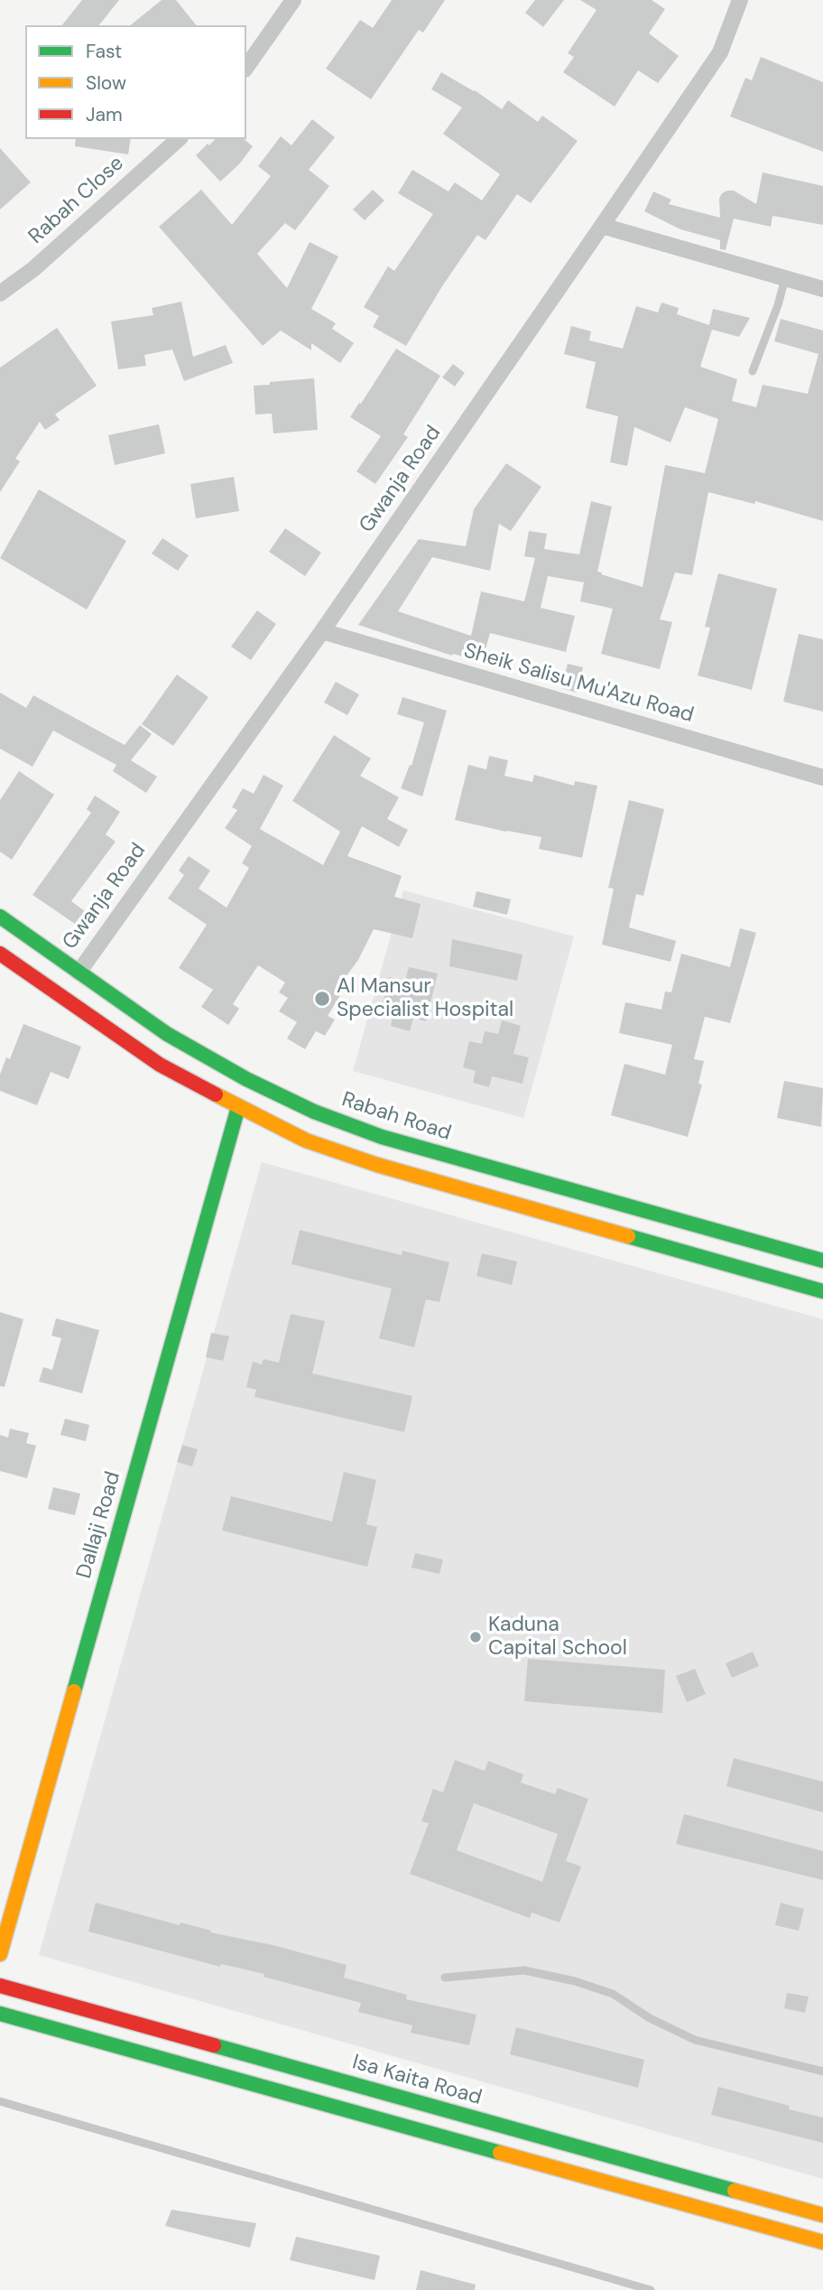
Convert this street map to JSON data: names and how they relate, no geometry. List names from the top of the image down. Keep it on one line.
{"streets":{"main road":["Rabah Road","Dallaji Road","Isa Kaita Road"],"street":["Rabah Close","Gwanja Road","Sheik Salisu Mu'Azu Road"]},"crossings":[["Gwanja Road","Sheik Salisu Mu'Azu Road"],["Gwanja Road","Rabah Road"]],"places":["Al Mansur Specialist Hospital","Kaduna Capital School"],"legend":["Fast","Slow","Jam"]}
